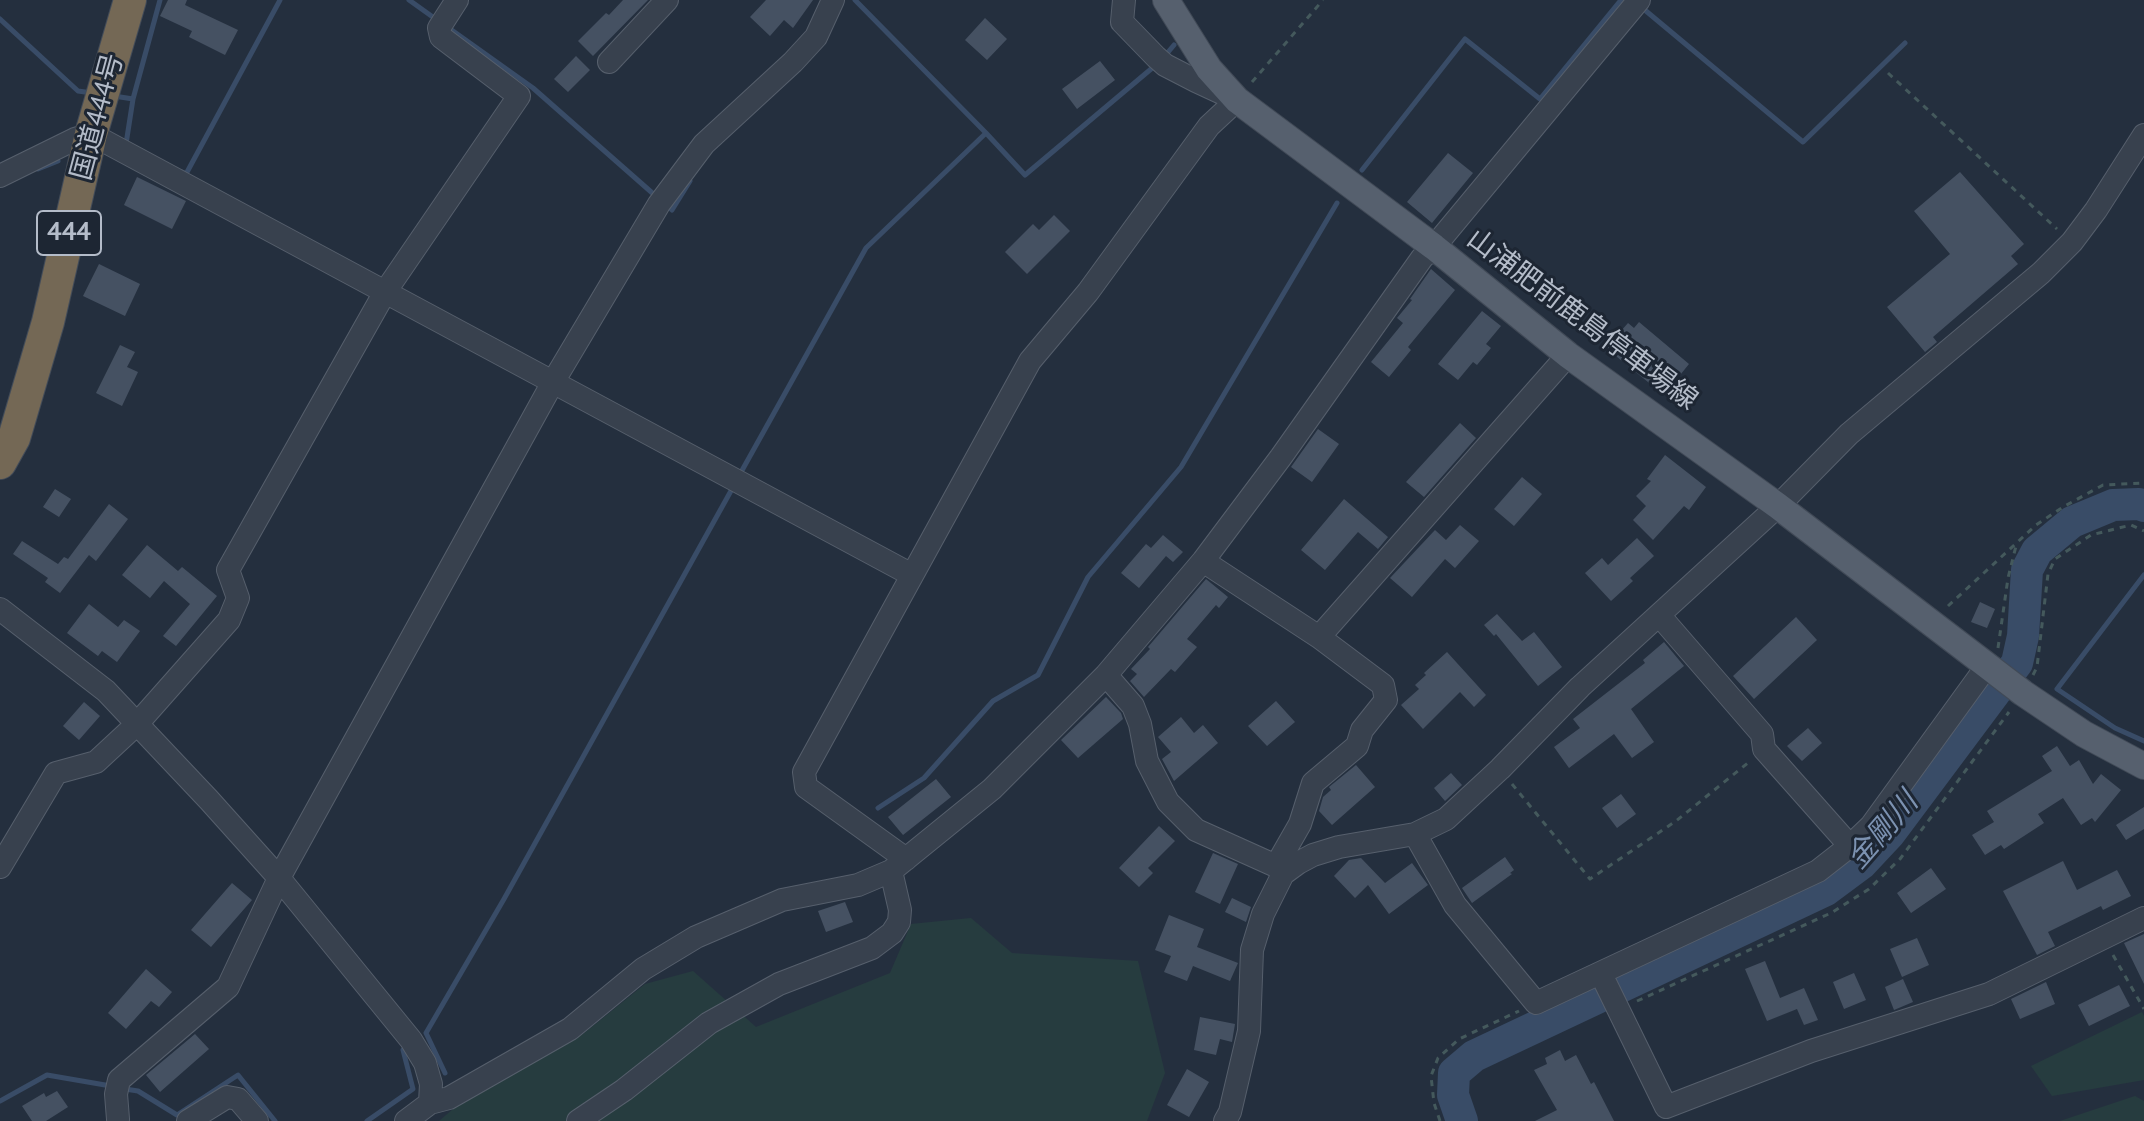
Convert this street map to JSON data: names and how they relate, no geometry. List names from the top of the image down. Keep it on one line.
{"streets":{"highway":["国道444号","444"],"main road":["山浦肥前鹿島停車場線"]},"water":["金剛川"]}
